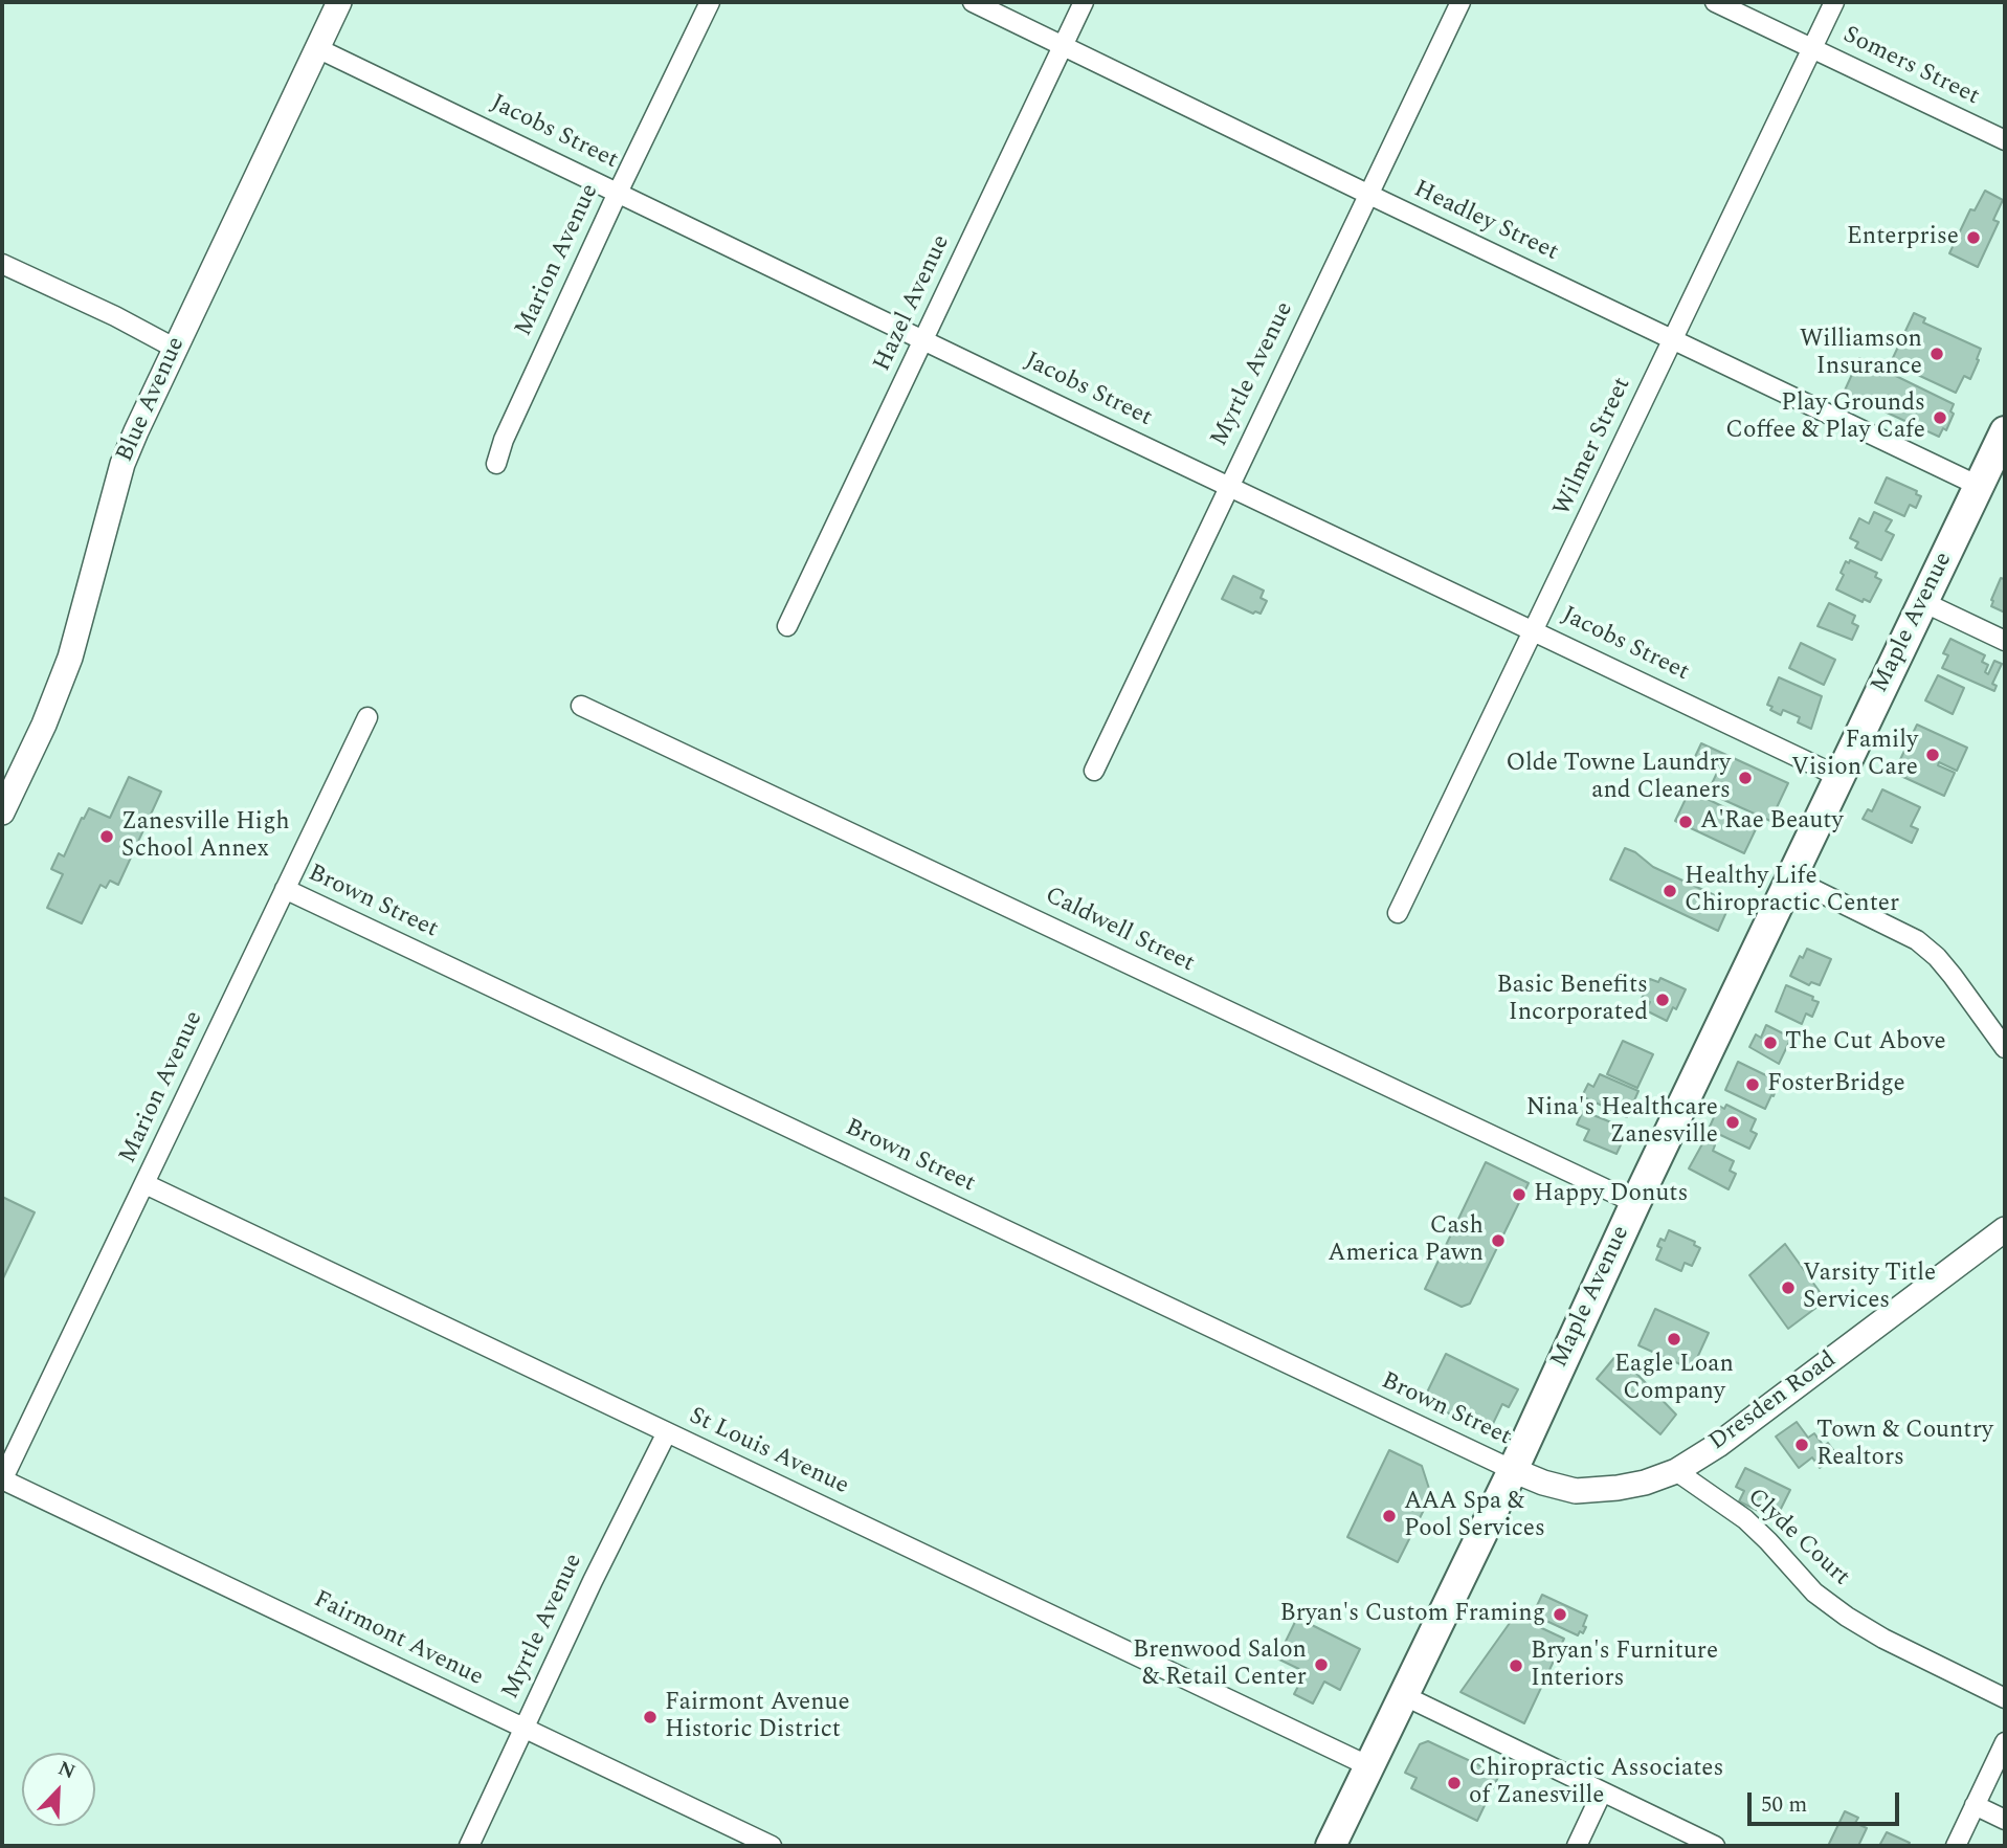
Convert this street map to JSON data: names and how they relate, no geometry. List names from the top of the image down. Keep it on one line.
{"streets":{"main road":["Maple Avenue"],"street":["Somers Street","Jacobs Street","Headley Street","Marion Avenue","Hazel Avenue","Myrtle Avenue","Blue Avenue","Wilmer Street","Brown Street","Caldwell Street","Dresden Road","St Louis Avenue","Clyde Court","Fairmont Avenue"]},"crossings":[["Somers Street","Wilmer Street"],["Jacobs Street","Marion Avenue"],["Jacobs Street","Hazel Avenue"],["Jacobs Street","Myrtle Avenue"],["Jacobs Street","Blue Avenue"],["Jacobs Street","Wilmer Street"],["Jacobs Street","Maple Avenue"],["Headley Street","Hazel Avenue"],["Headley Street","Myrtle Avenue"],["Headley Street","Wilmer Street"],["Headley Street","Maple Avenue"],["Marion Avenue","Brown Street"],["Marion Avenue","St Louis Avenue"],["Marion Avenue","Fairmont Avenue"],["Myrtle Avenue","St Louis Avenue"],["Myrtle Avenue","Fairmont Avenue"],["Maple Avenue","Brown Street"],["Maple Avenue","Caldwell Street"],["Maple Avenue","Dresden Road"],["Maple Avenue","St Louis Avenue"],["Brown Street","Dresden Road"],["Dresden Road","Clyde Court"]],"places":["Enterprise","Williamson Insurance","Play Grounds Coffee & Play Cafe","Family Vision Care","Olde Towne Laundry and Cleaners","A'Rae Beauty","Zanesville High School Annex","Healthy Life Chiropractic Center","Basic Benefits Incorporated","The Cut Above","FosterBridge","Nina's Healthcare Zanesville","Happy Donuts","Cash America Pawn","Varsity Title Services","Eagle Loan Company","Town & Country Realtors","AAA Spa & Pool Services","Bryan's Custom Framing","Brenwood Salon & Retail Center","Bryan's Furniture Interiors","Fairmont Avenue Historic District","Chiropractic Associates of Zanesville"],"scale_bar":"50 m","north":"top right"}
